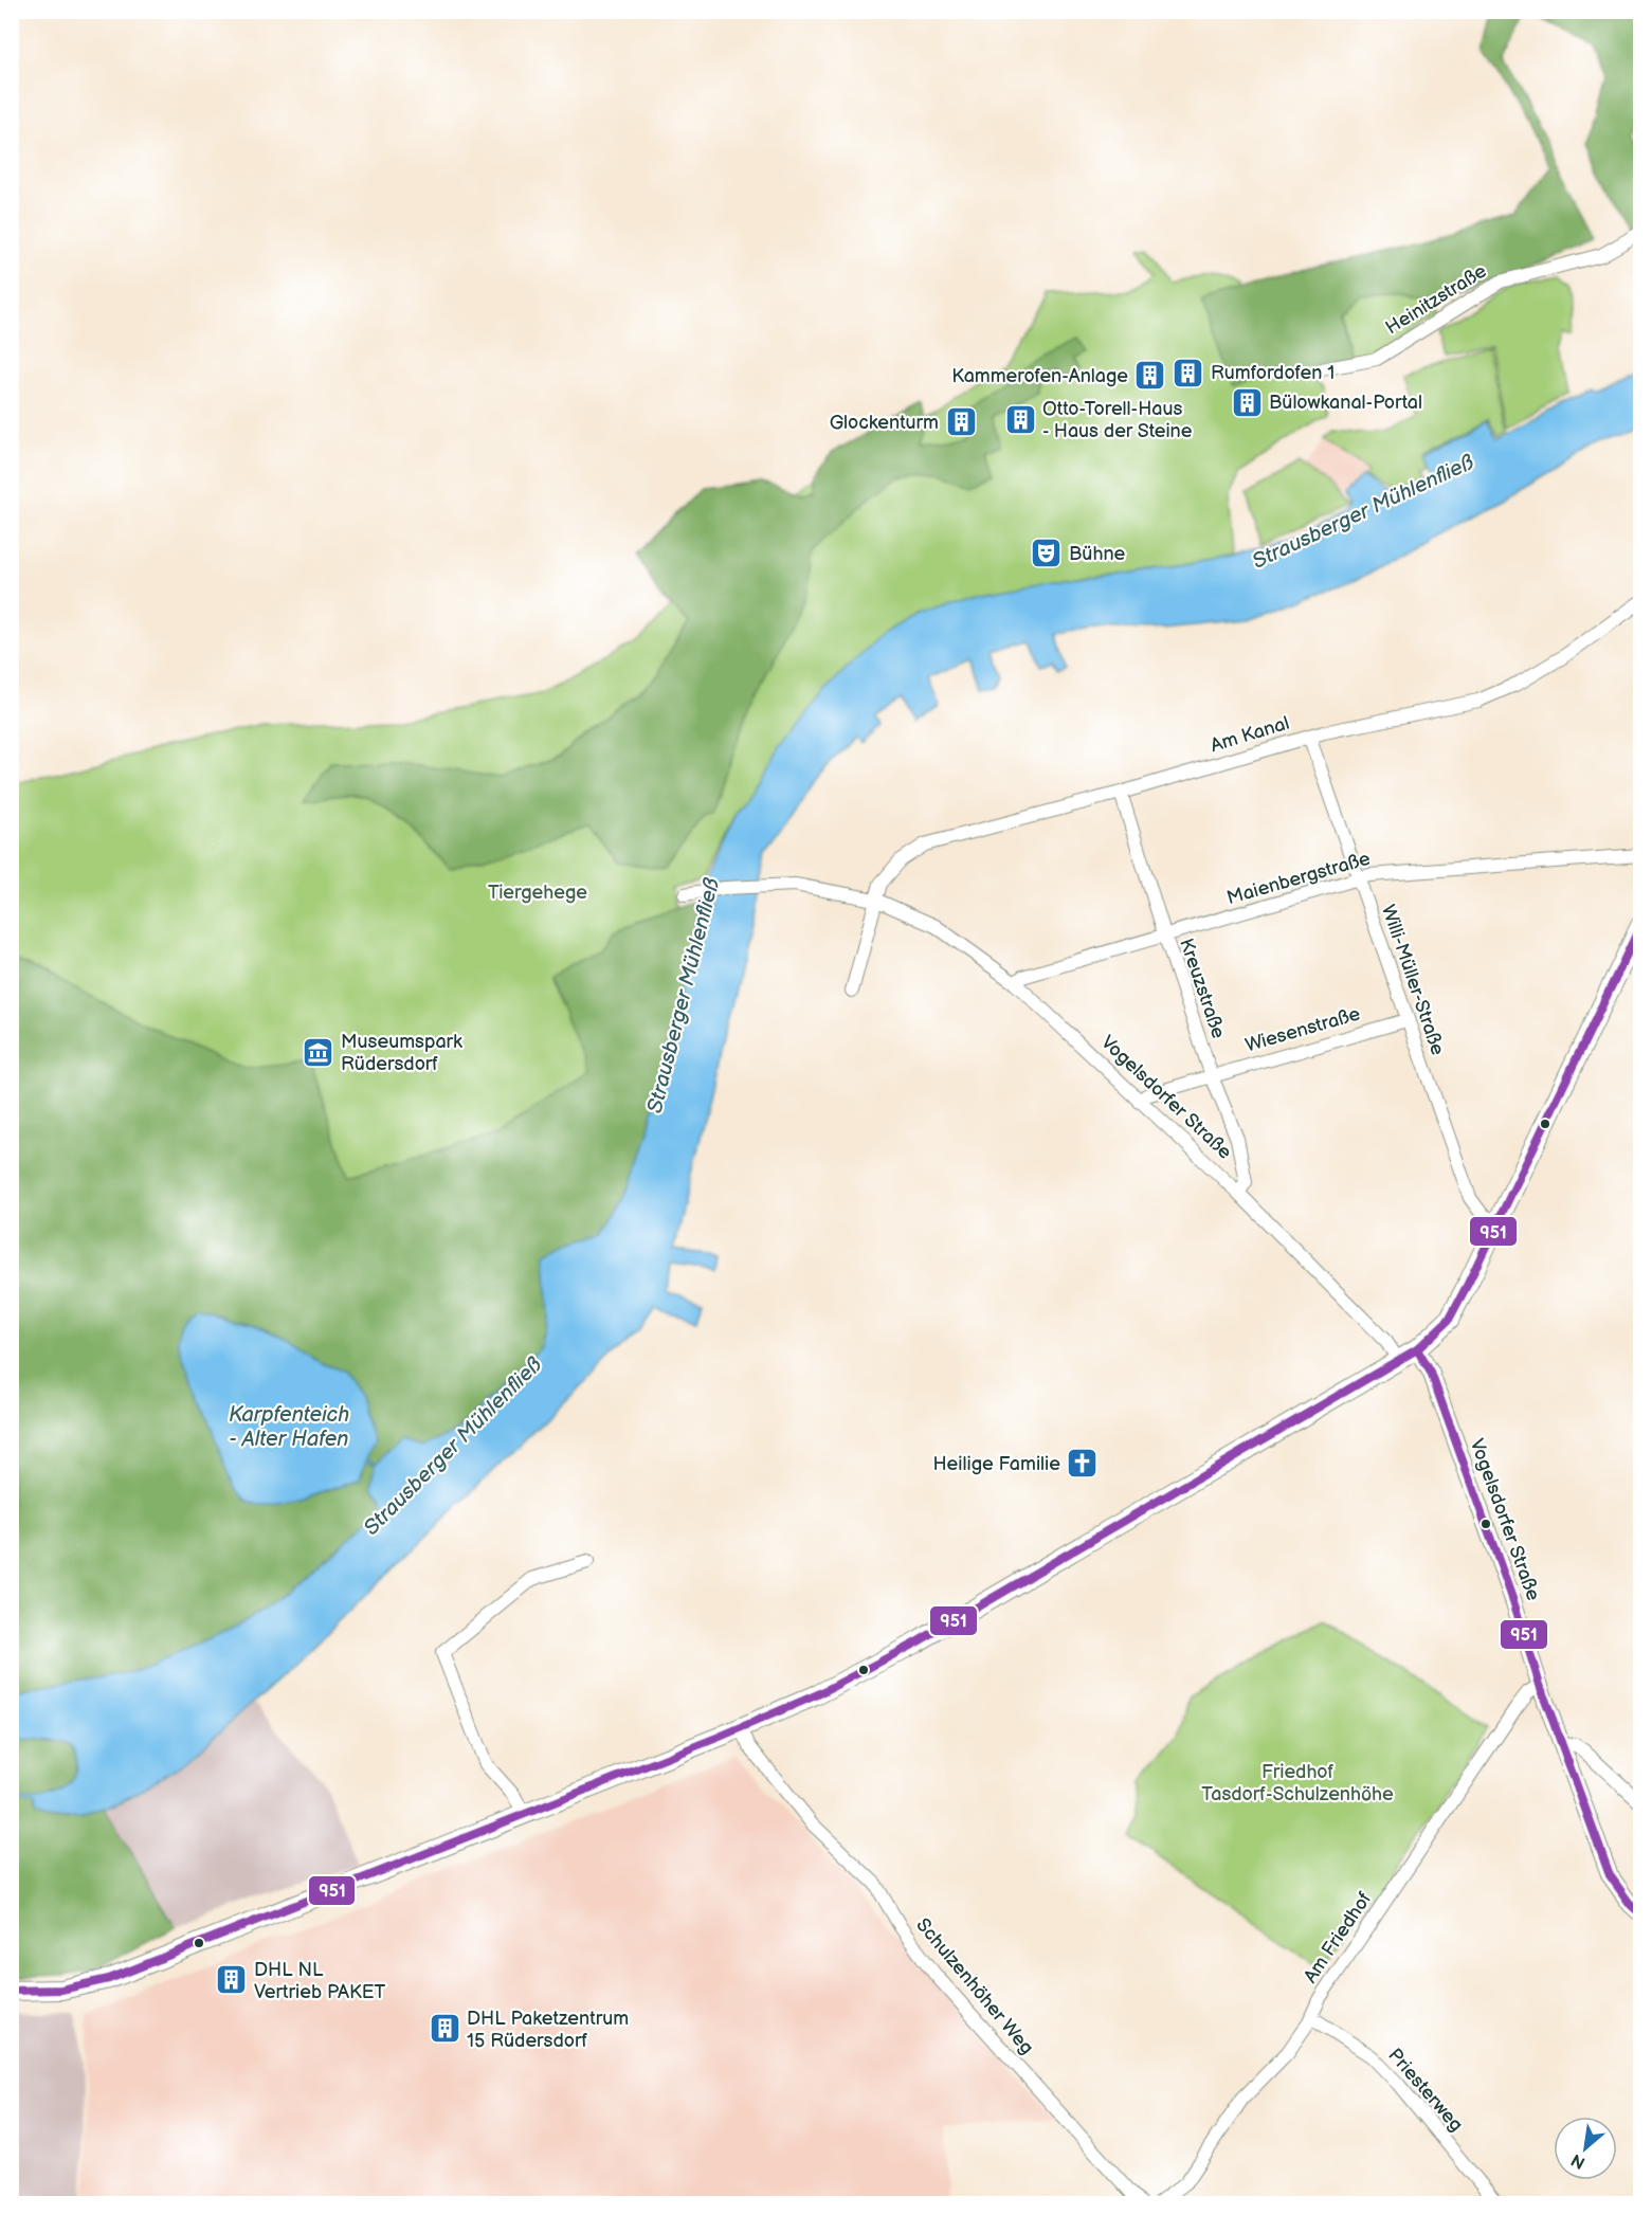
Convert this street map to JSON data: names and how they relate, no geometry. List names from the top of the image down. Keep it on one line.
{"streets":{"street":["Heinitzstraße","Am Kanal","Maienbergstraße","Willi-Müller-Straße","Kreuzstraße","Wiesenstraße","Vogelsdorfer Straße","Am Friedhof","Schulzenhöher Weg","Priesterweg"]},"crossings":[["Am Kanal","Willi-Müller-Straße"],["Am Kanal","Kreuzstraße"],["Am Kanal","Vogelsdorfer Straße"],["Maienbergstraße","Willi-Müller-Straße"],["Maienbergstraße","Kreuzstraße"],["Maienbergstraße","Vogelsdorfer Straße"],["Willi-Müller-Straße","Wiesenstraße"],["Kreuzstraße","Wiesenstraße"],["Kreuzstraße","Vogelsdorfer Straße"],["Wiesenstraße","Vogelsdorfer Straße"],["Vogelsdorfer Straße","Am Friedhof"],["Am Friedhof","Priesterweg"]],"water":["Strausberger Mühlenfließ","Karpfenteich - Alter Hafen"],"parks":["Tiergehege","Friedhof Tasdorf-Schulzenhöhe"],"places":{"building":["Rumfordofen 1","Kammerofen-Anlage","Bülowkanal-Portal","Otto-Torell-Haus - Haus der Steine","Glockenturm","DHL NL Vertrieb PAKET","DHL Paketzentrum 15 Rüdersdorf"],"theatre":["Bühne"],"museum":["Museumspark Rüdersdorf"],"church":["Heilige Familie"]},"lines":["transit line 951"],"north":"bottom left"}
